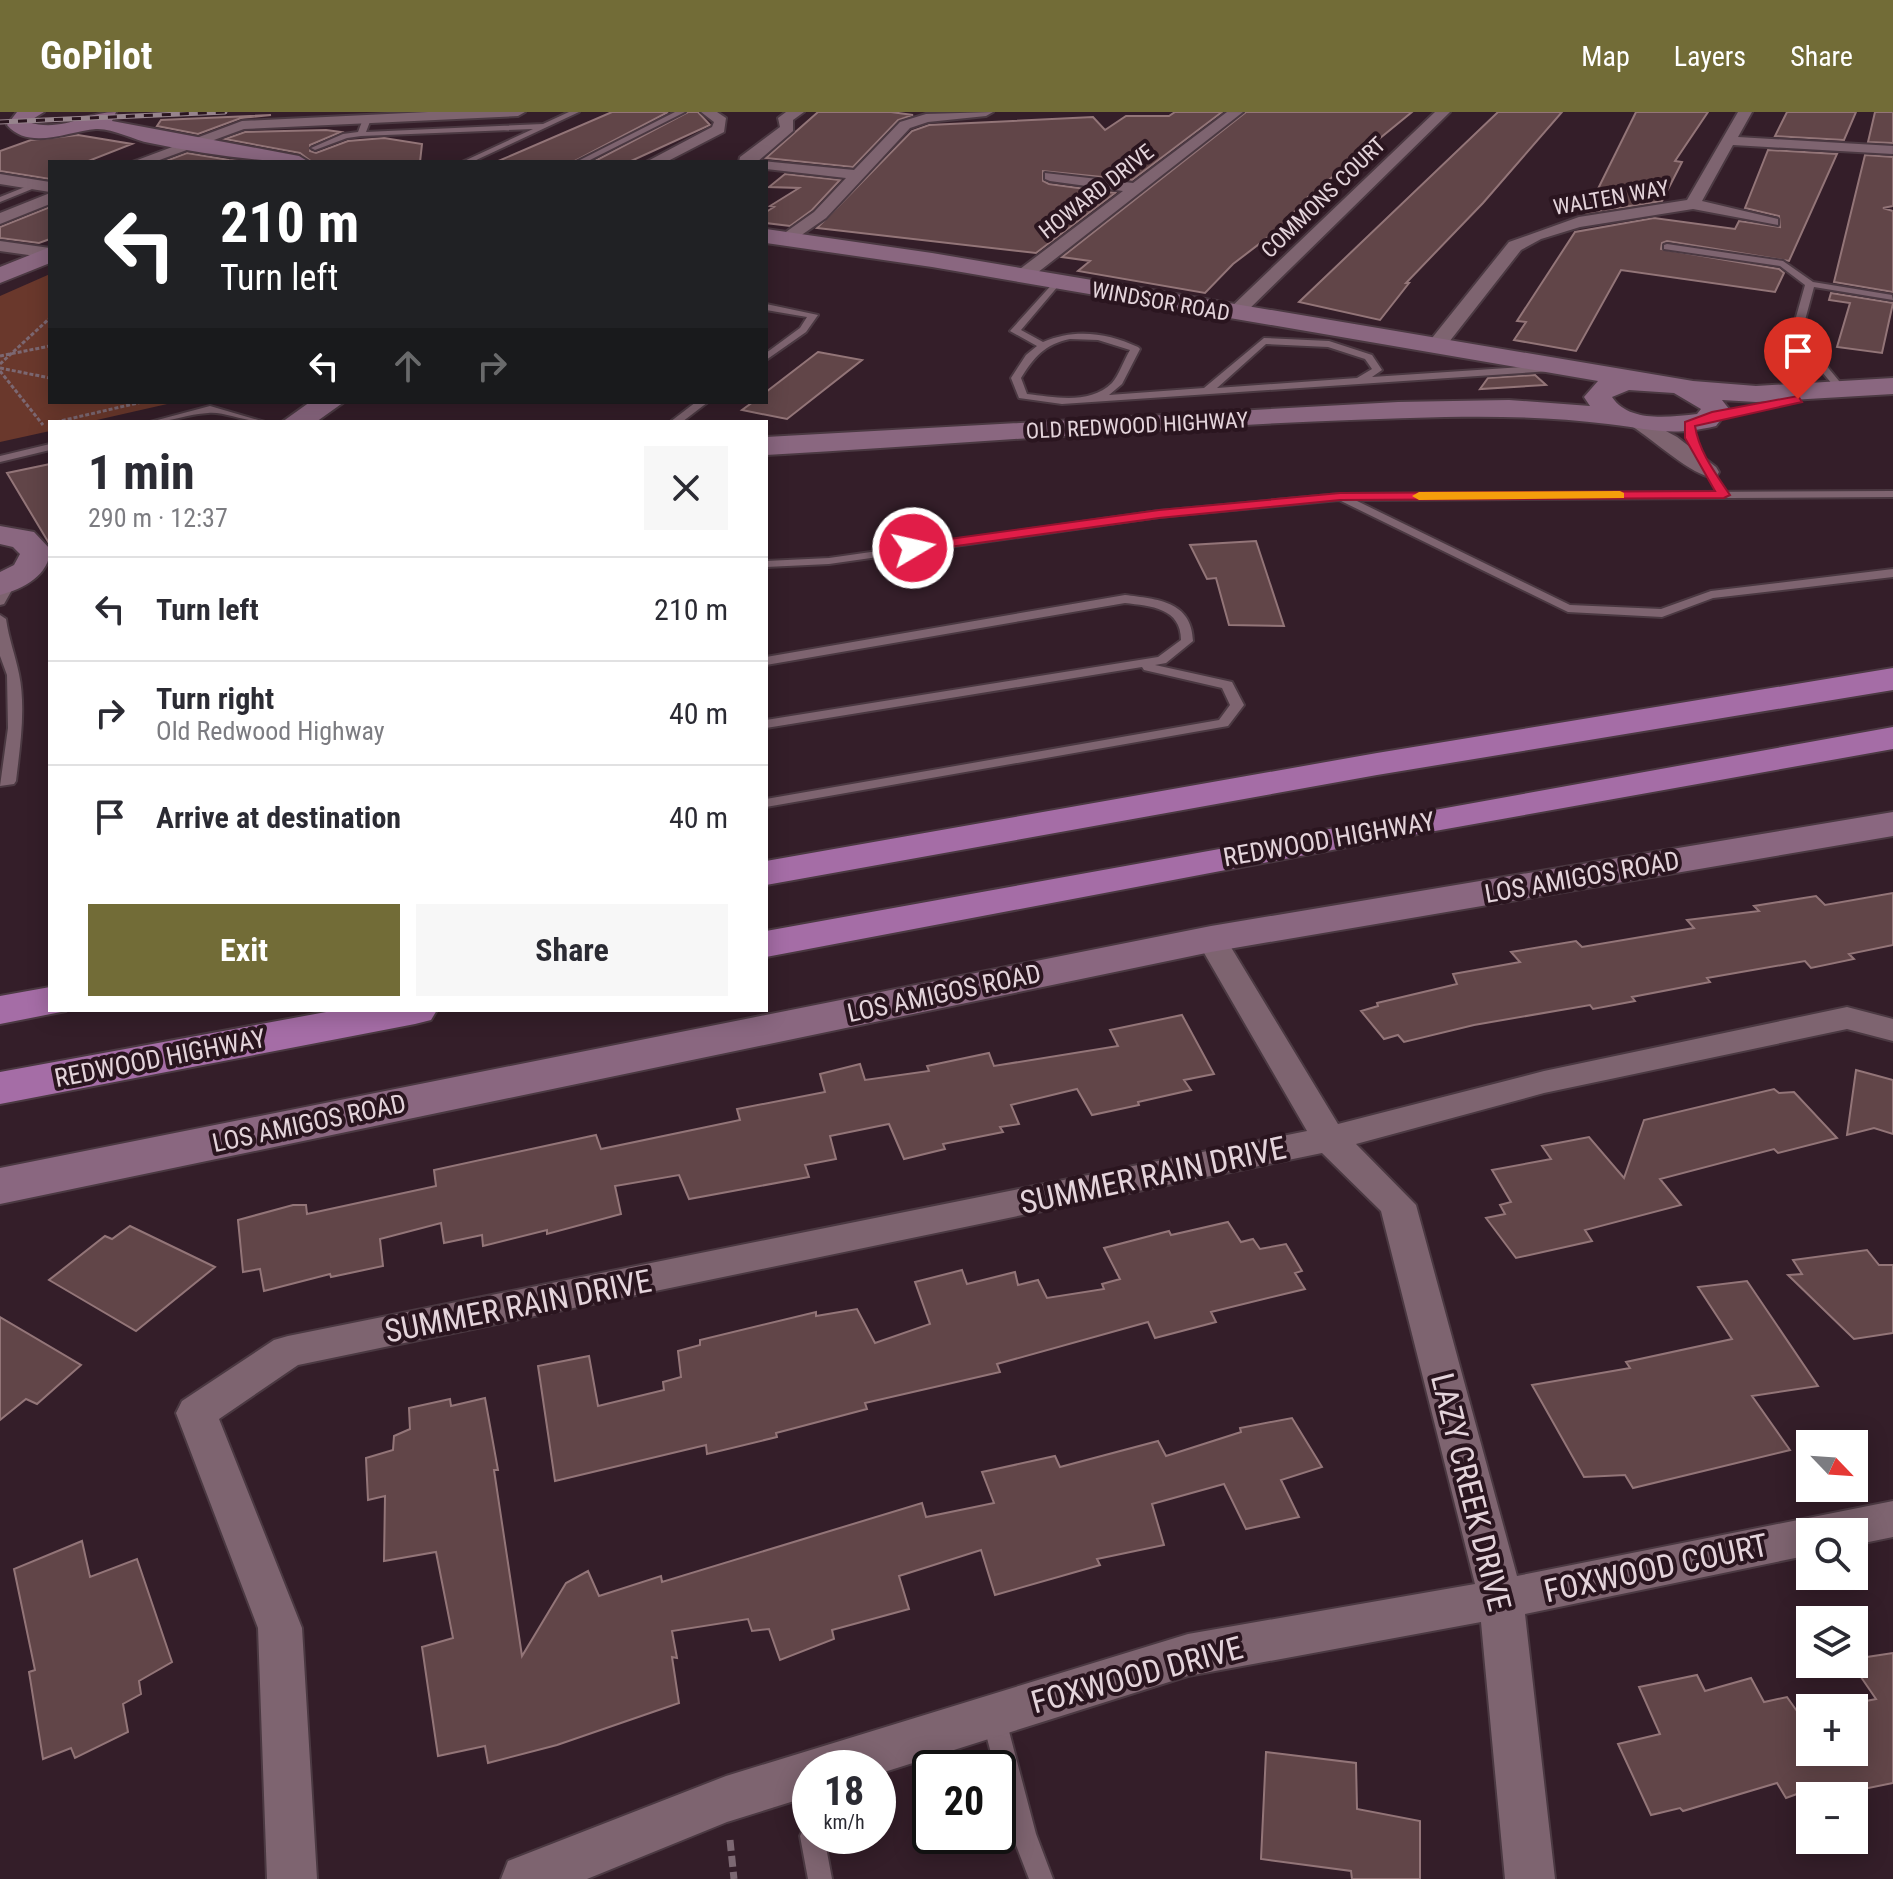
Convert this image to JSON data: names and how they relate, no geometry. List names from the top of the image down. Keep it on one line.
{"streets":{"highway":["REDWOOD HIGHWAY"],"main road":["WINDSOR ROAD","OLD REDWOOD HIGHWAY","LOS AMIGOS ROAD"],"street":["HOWARD DRIVE","COMMONS COURT","WALTEN WAY","SUMMER RAIN DRIVE","LAZY CREEK DRIVE","FOXWOOD COURT","FOXWOOD DRIVE"]},"crossings":[["HOWARD DRIVE","WINDSOR ROAD"],["COMMONS COURT","WINDSOR ROAD"],["WALTEN WAY","WINDSOR ROAD"],["WINDSOR ROAD","OLD REDWOOD HIGHWAY"],["LOS AMIGOS ROAD","LAZY CREEK DRIVE"],["SUMMER RAIN DRIVE","LAZY CREEK DRIVE"],["LAZY CREEK DRIVE","FOXWOOD COURT"],["LAZY CREEK DRIVE","FOXWOOD DRIVE"],["FOXWOOD COURT","FOXWOOD DRIVE"]],"north":"bottom right","page":{"header":"GoPilot","nav":["Map","Layers","Share"],"turn":["210 m","Turn left"],"heading":["1 min","290 m · 12:37"],"list":[{"name":"Turn left","value":"210 m"},{"name":"Turn right","note":"Old Redwood Highway","value":"40 m"},{"name":"Arrive at destination","value":"40 m"}],"buttons":["Exit","Share"],"map_buttons":["+","−"],"speed":"18 km/h","limit":"20"}}
